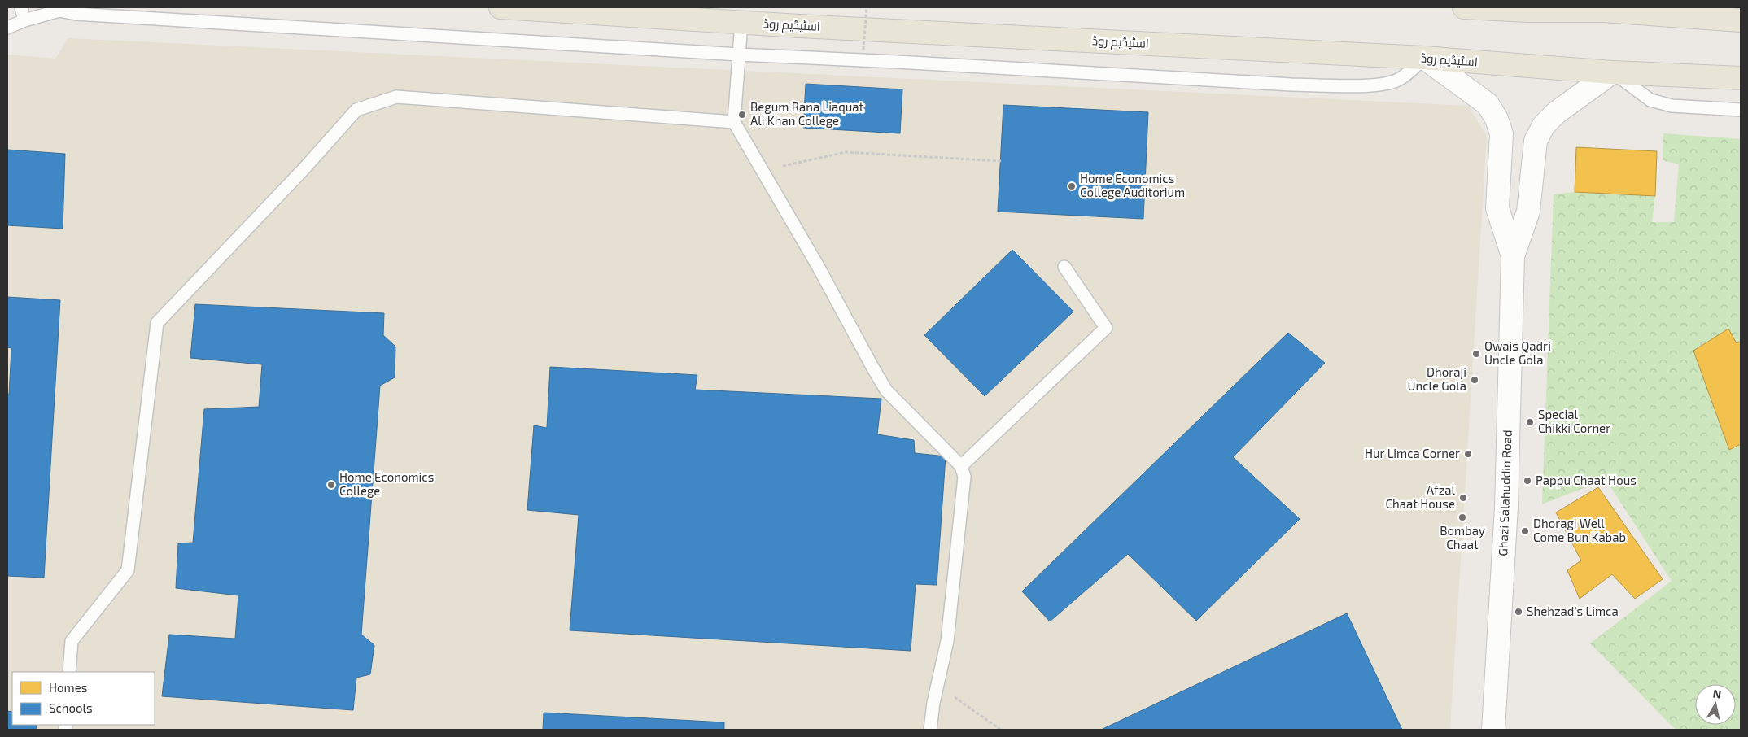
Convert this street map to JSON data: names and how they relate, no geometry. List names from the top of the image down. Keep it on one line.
{"streets":{"main road":["اسٹیڈیم روڈ","Ghazi Salahuddin Road"]},"crossings":[["اسٹیڈیم روڈ","Ghazi Salahuddin Road"]],"places":["Begum Rana Liaquat Ali Khan College","Home Economics College Auditorium","Owais Qadri Uncle Gola","Dhoraji Uncle Gola","Special Chikki Corner","Hur Limca Corner","Pappu Chaat Hous","Home Economics College","Afzal Chaat House","Bombay Chaat","Dhoragi Well Come Bun Kabab","Shehzad's Limca"],"legend":["Homes","Schools"],"north":"top"}
